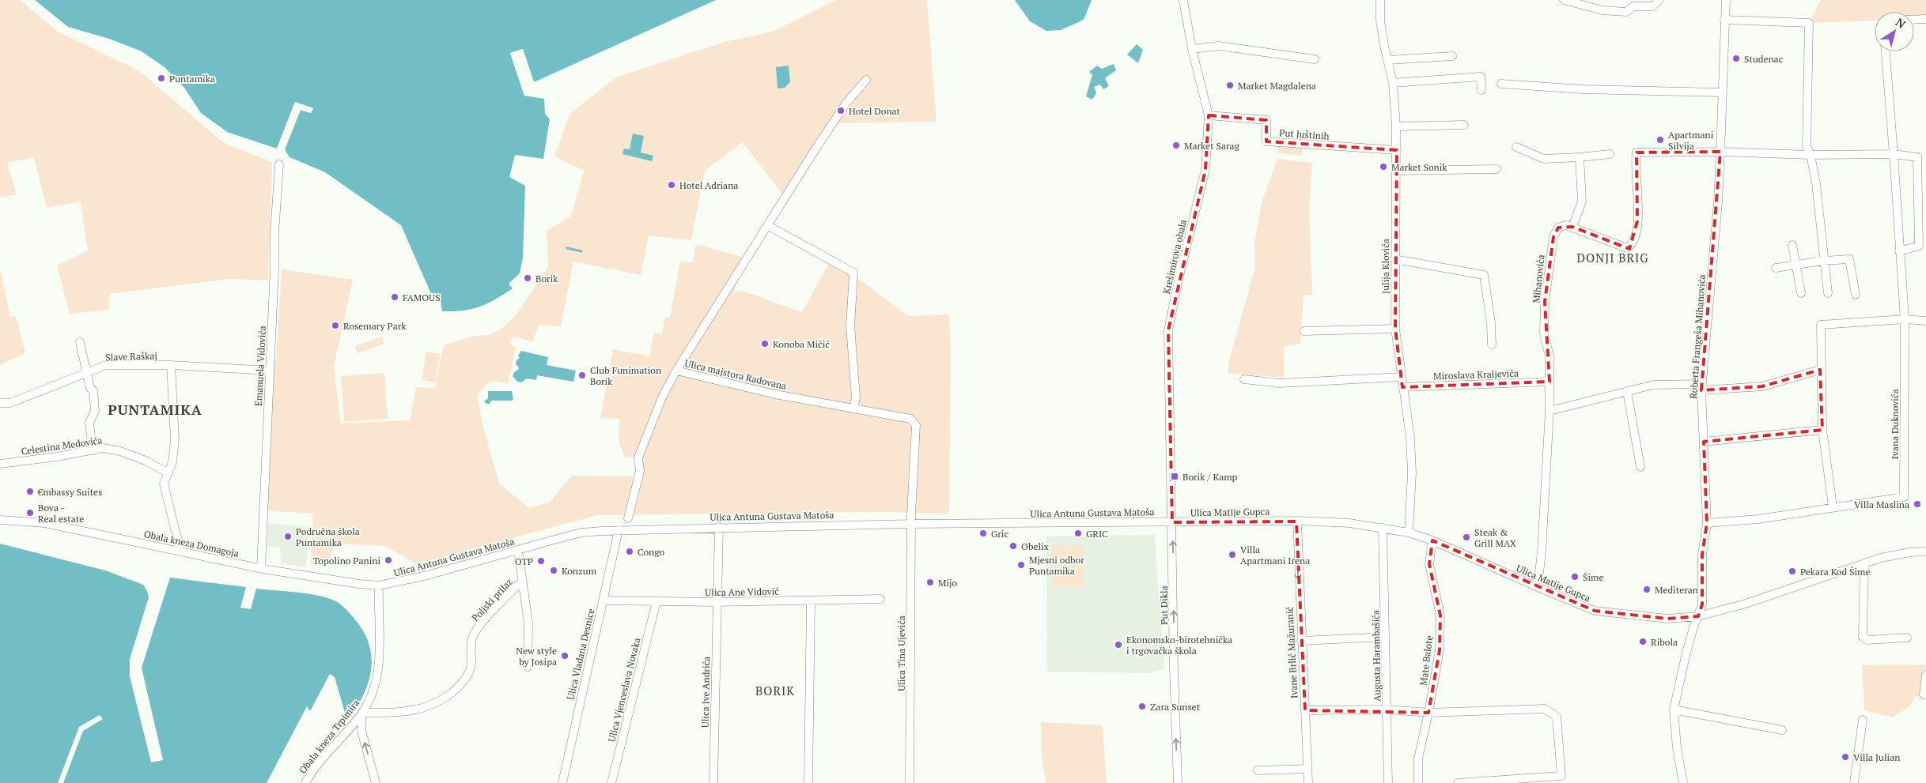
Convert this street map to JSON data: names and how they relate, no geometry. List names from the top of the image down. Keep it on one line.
{"streets":{"street":["Put Juštinih","Krešimirova obala","Julija Klovića","Mihanoviča","Roberta Frangeša Mihanovića","Slave Raškaj","Emanuela Vidovića","Ulica majstora Radovana","Miroslava Kraljeviča","Ivana Duknovića","Celestina Medovića","Ulica Matije Gupca","Ulica Antuna Gustava Matoša","Obala kneza Domagoja","Ulica Ane Vidović","Poljski prilaz","Put Dikla","Ivane Brlić Mažuranić","Ulica Tina Ujevića","Ulica Vladana Desnice","Augusta Harambašića","Mate Balote","Ulica Vjenceslava Novaka","Ulica Ive Andrića","Obala kneza Trpimira"]},"crossings":[["Put Juštinih","Krešimirova obala"],["Put Juštinih","Julija Klovića"],["Krešimirova obala","Ulica Matije Gupca"],["Krešimirova obala","Ulica Antuna Gustava Matoša"],["Krešimirova obala","Put Dikla"],["Julija Klovića","Miroslava Kraljeviča"],["Julija Klovića","Ulica Matije Gupca"],["Mihanoviča","Miroslava Kraljeviča"],["Mihanoviča","Ulica Matije Gupca"],["Roberta Frangeša Mihanovića","Ivana Duknovića"],["Roberta Frangeša Mihanovića","Ulica Matije Gupca"],["Slave Raškaj","Emanuela Vidovića"],["Emanuela Vidovića","Obala kneza Domagoja"],["Ulica majstora Radovana","Ulica Antuna Gustava Matoša"],["Ulica majstora Radovana","Ulica Tina Ujevića"],["Ulica Matije Gupca","Ulica Antuna Gustava Matoša"],["Ulica Matije Gupca","Put Dikla"],["Ulica Matije Gupca","Ivane Brlić Mažuranić"],["Ulica Matije Gupca","Augusta Harambašića"],["Ulica Matije Gupca","Mate Balote"],["Ulica Antuna Gustava Matoša","Obala kneza Domagoja"],["Ulica Antuna Gustava Matoša","Put Dikla"],["Ulica Antuna Gustava Matoša","Ulica Tina Ujevića"],["Ulica Antuna Gustava Matoša","Ulica Vladana Desnice"],["Ulica Antuna Gustava Matoša","Ulica Ive Andrića"],["Ulica Antuna Gustava Matoša","Obala kneza Trpimira"],["Obala kneza Domagoja","Obala kneza Trpimira"],["Ulica Ane Vidović","Ulica Vladana Desnice"],["Ulica Ane Vidović","Ulica Vjenceslava Novaka"],["Ulica Ane Vidović","Ulica Ive Andrića"],["Poljski prilaz","Obala kneza Trpimira"]],"one_way":["Put Dikla","Ivane Brlić Mažuranić"],"districts":["DONJI BRIG","PUNTAMIKA","BORIK"],"places":{"other":["Studenac","Puntamika","Market Magdalena","Hotel Donat","Apartmani Silvija","Market Sarag","Market Sonik","Hotel Adriana","Borik","FAMOUS","Rosemary Park","Konoba Mičić","Club Funimation Borik","€mbassy Suites","Villa Maslina","Bova - Real estate","Gric","GRIC","Područna škola Puntamika","Steak & Grill MAX","Obelix","Congo","Villa Apartmani Irena","Topolino Panini","OTP","Mjesni odbor Puntamika","Konzum","Pekara Kod Šime","Šime","Mijo","Mediteran","Ribola","Ekonomsko-birotehnička i trgovačka škola","New style by Josipa","Zara Sunset","Villa Julian"],"transit":["Borik / Kamp"]},"north":"top right"}
